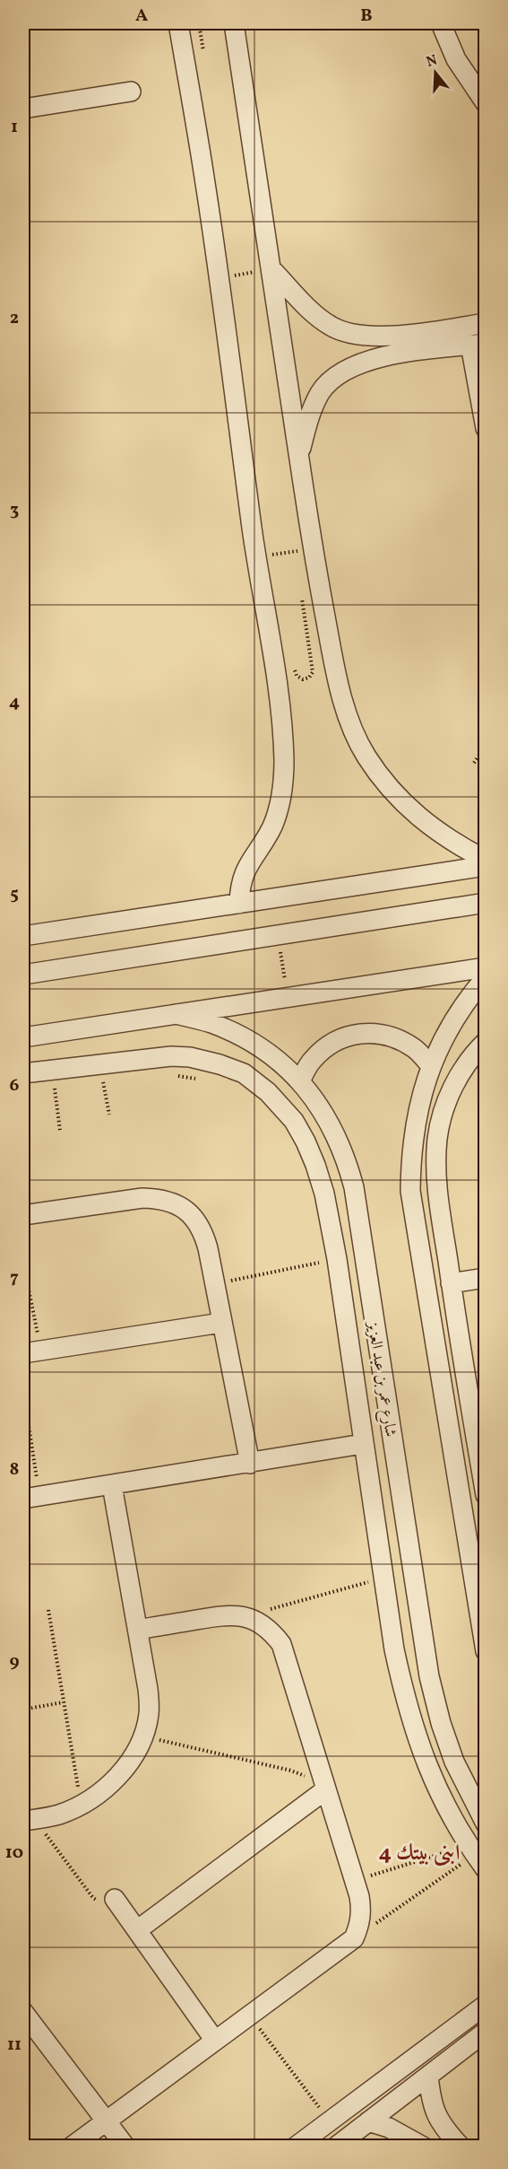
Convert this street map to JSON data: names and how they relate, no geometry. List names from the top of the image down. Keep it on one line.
{"streets":{"street":["شارع عمر بن عبد العزيز"]},"districts":["ابنى بيتك 4"],"north":"top","grid":{"columns":["A","B"],"rows":["1","2","3","4","5","6","7","8","9","10","11"]}}
